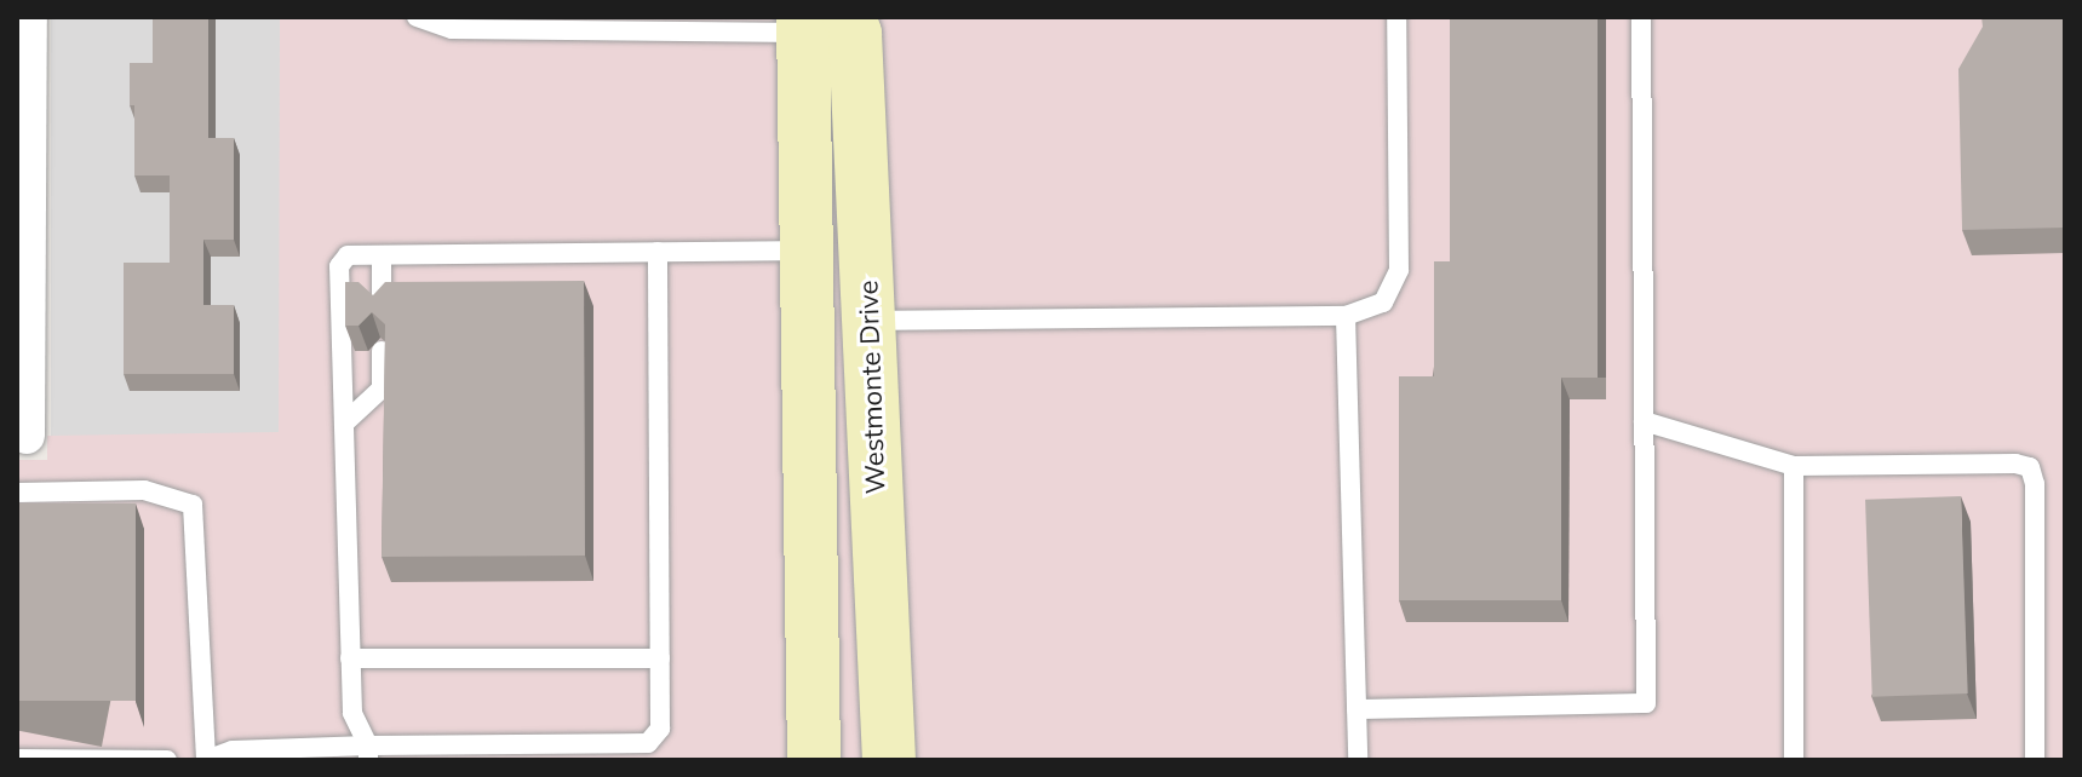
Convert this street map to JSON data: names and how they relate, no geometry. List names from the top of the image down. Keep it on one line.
{"streets":{"street":["Westmonte Drive"]}}
